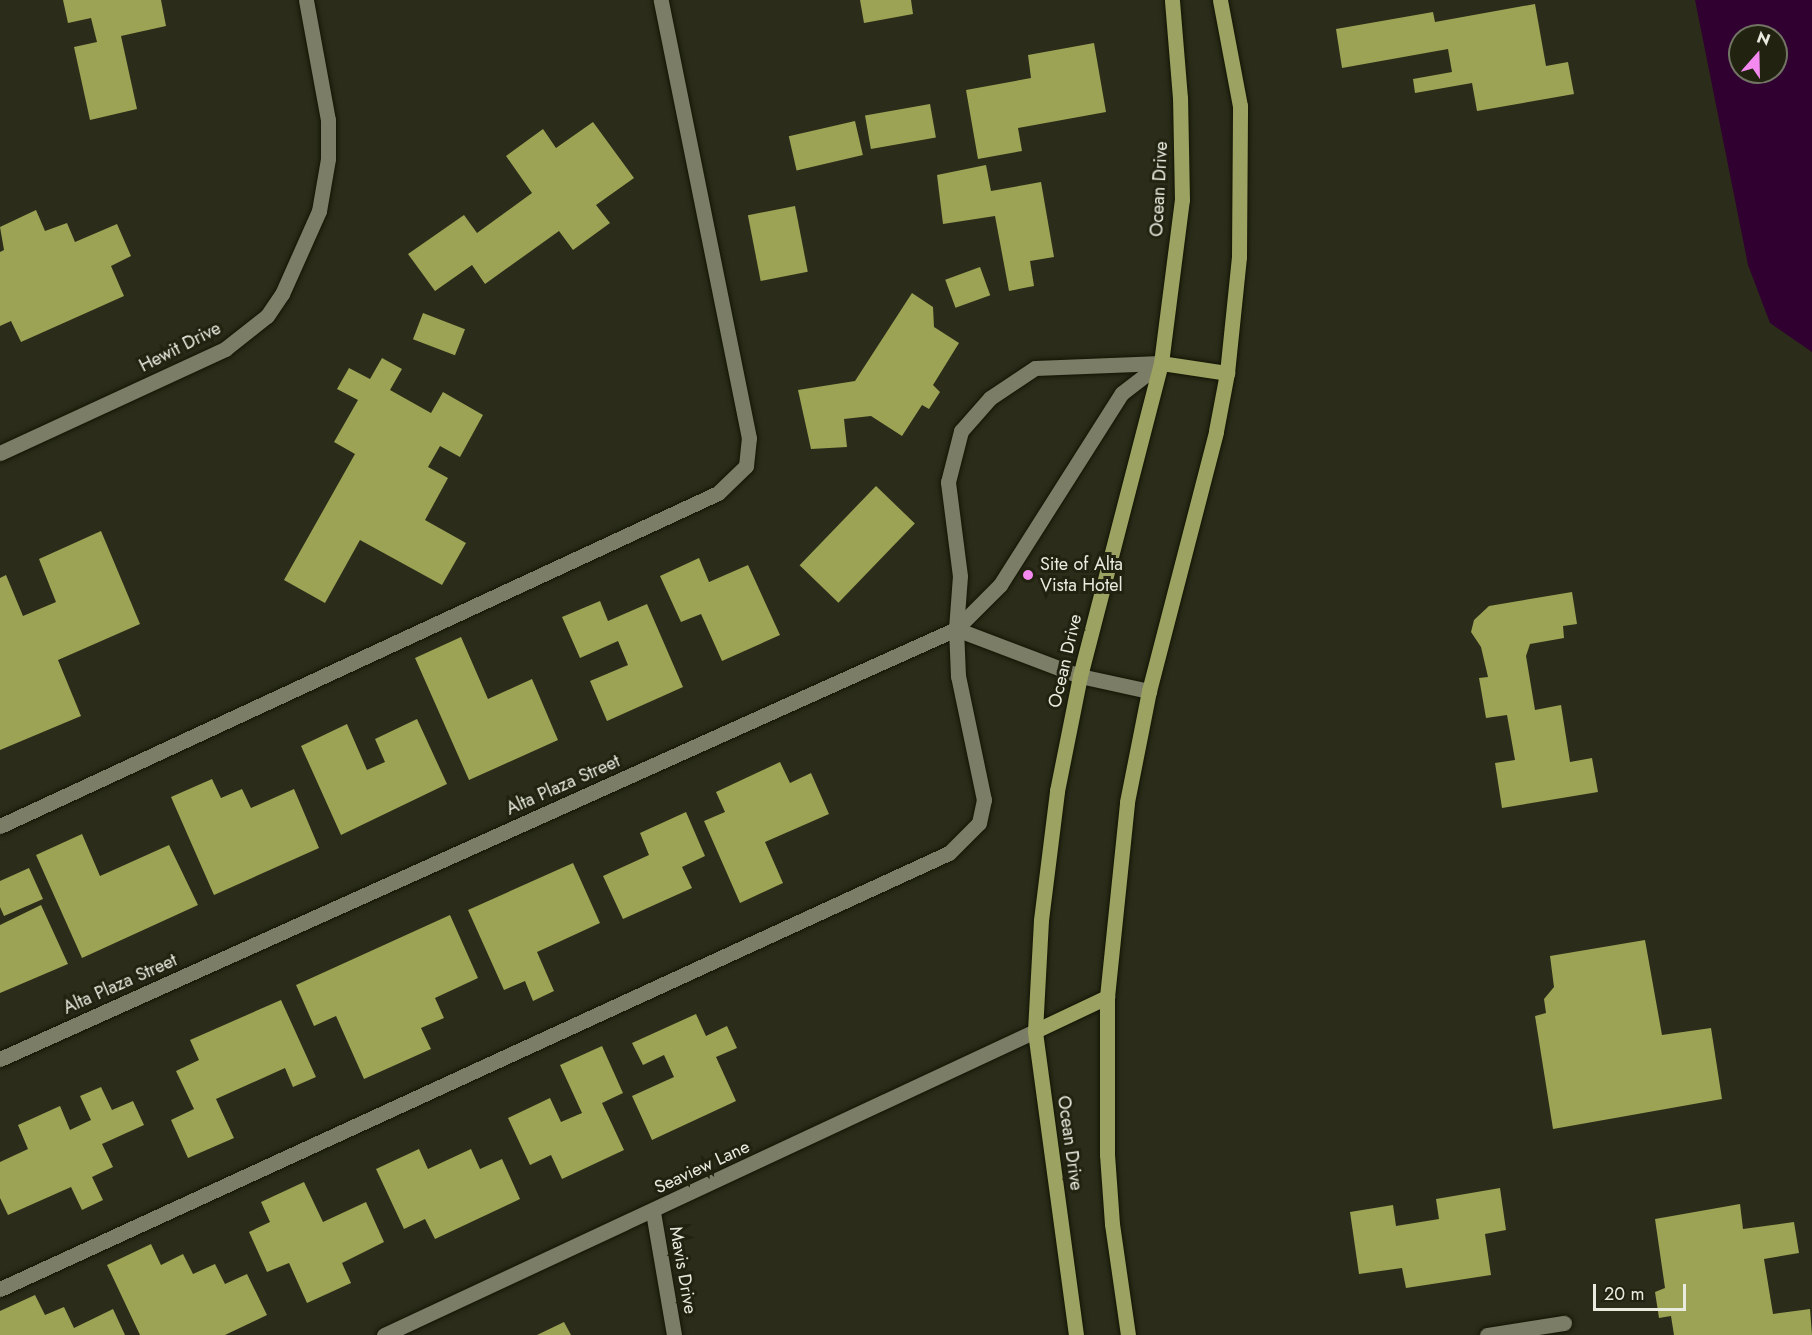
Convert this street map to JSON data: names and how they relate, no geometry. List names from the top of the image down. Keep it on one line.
{"streets":{"main road":["Ocean Drive"],"street":["Hewit Drive","Alta Plaza Street","Seaview Lane","Mavis Drive"]},"crossings":[["Ocean Drive","Seaview Lane"],["Seaview Lane","Mavis Drive"]],"places":["Site of Alta Vista Hotel"],"scale_bar":"20 m","north":"top"}
